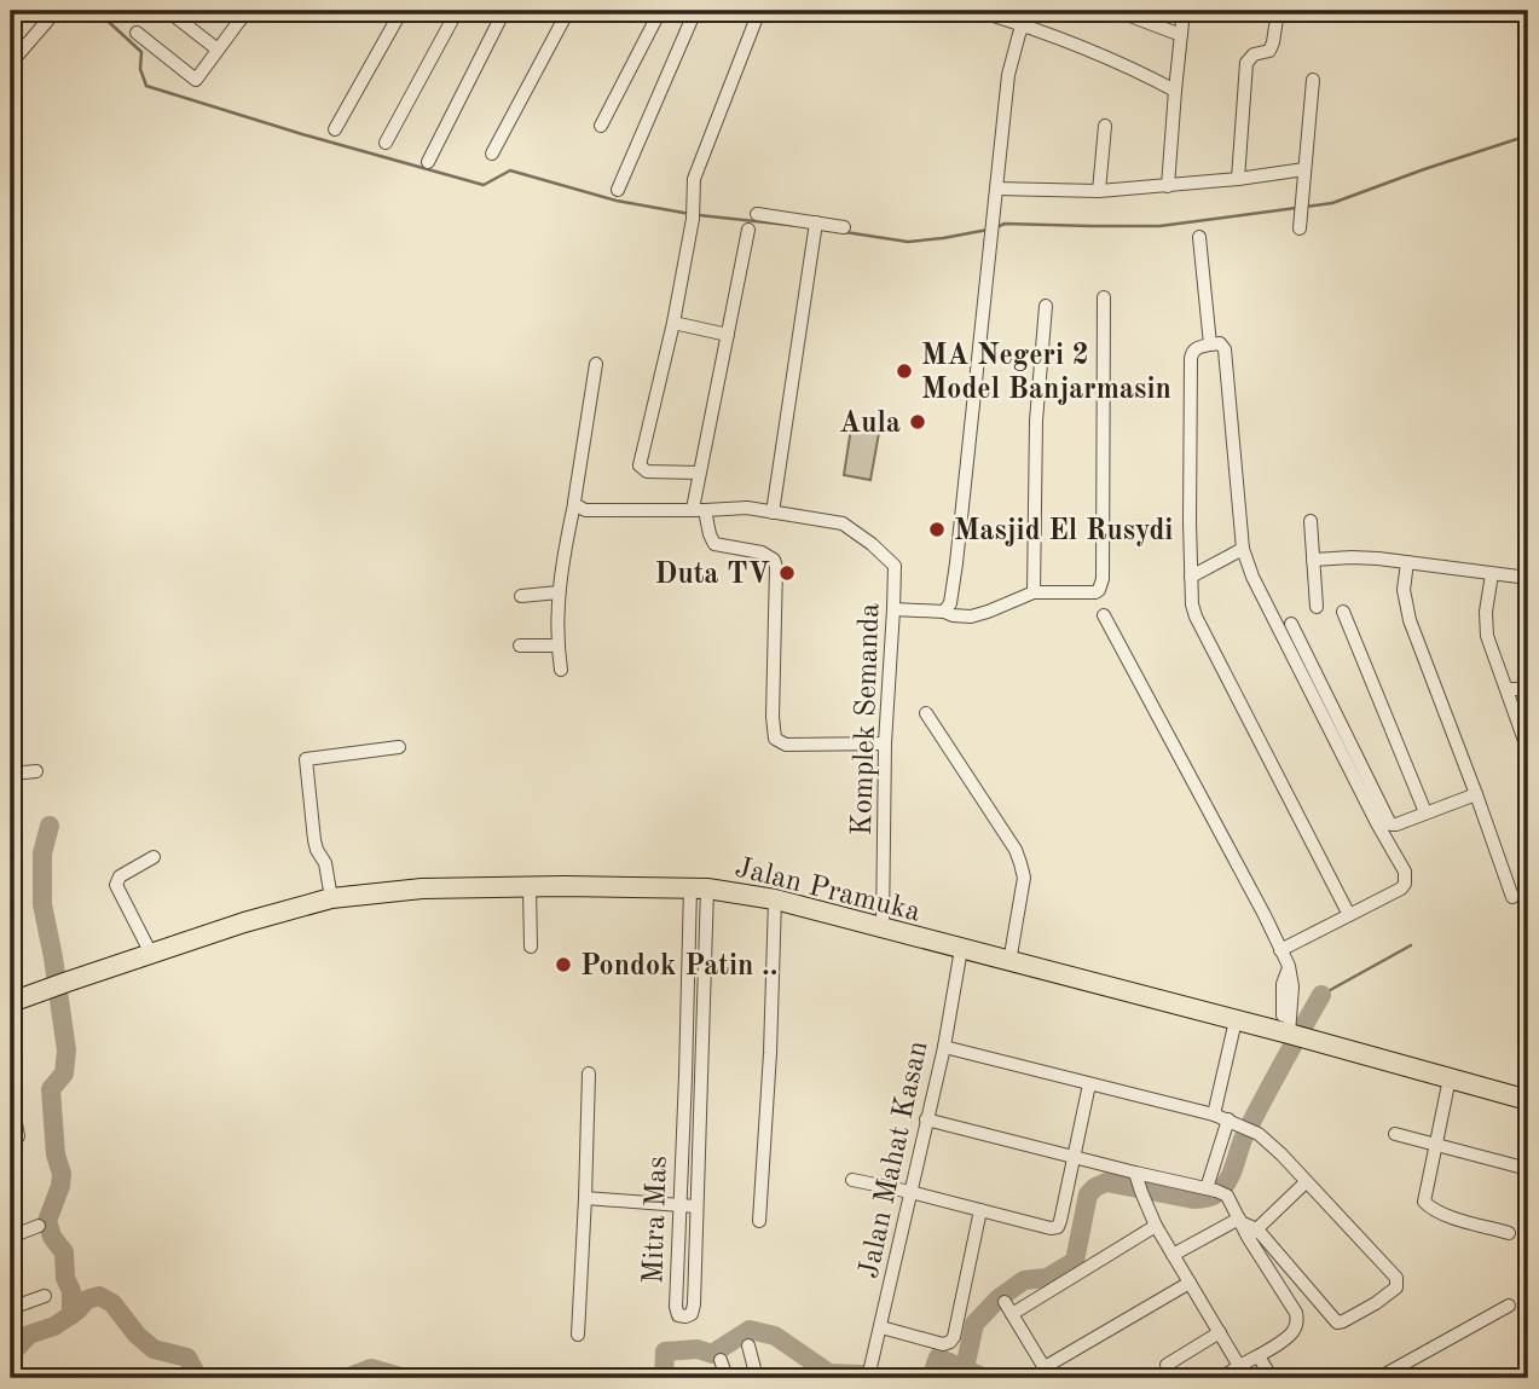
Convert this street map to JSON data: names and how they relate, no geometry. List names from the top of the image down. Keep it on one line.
{"streets":{"main road":["Jalan Pramuka"],"street":["Komplek Semanda","Jalan Mahat Kasan","Mitra Mas"]},"crossings":[["Komplek Semanda","Jalan Pramuka"],["Jalan Pramuka","Jalan Mahat Kasan"],["Jalan Pramuka","Mitra Mas"]],"places":["MA Negeri 2 Model Banjarmasin","Aula","Masjid El Rusydi","Duta TV","Pondok Patin .."]}
